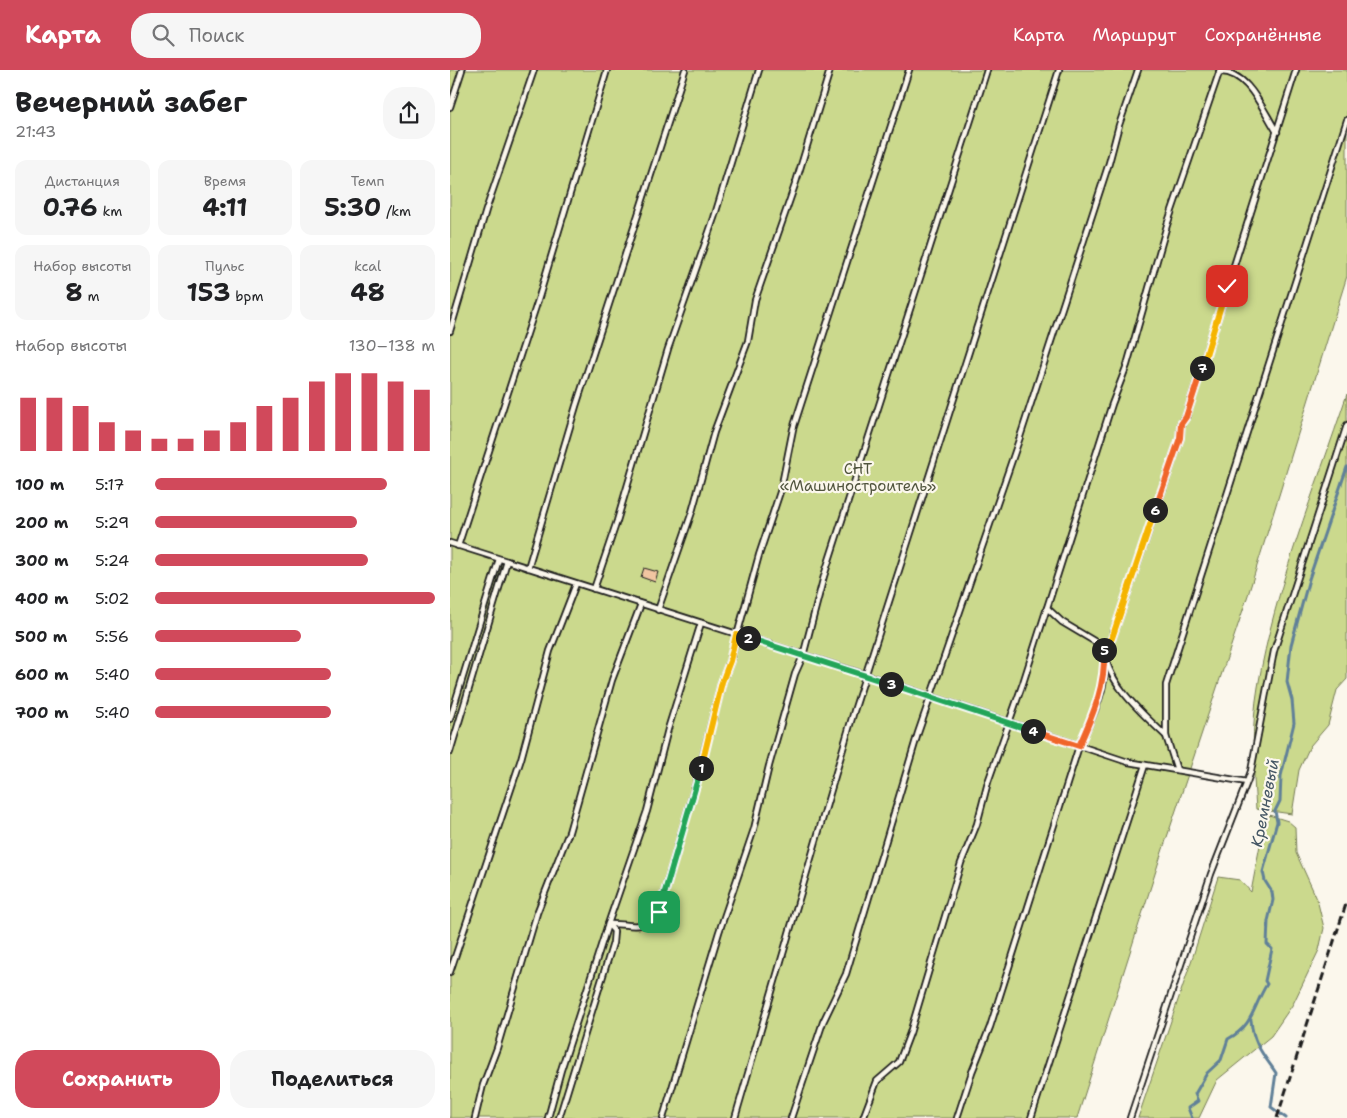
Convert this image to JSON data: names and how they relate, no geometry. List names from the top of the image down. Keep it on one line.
{"water":["Кремневый"],"parks":["СНТ «Машиностроитель»"],"page":{"header":"Карта","search":"Поиск","nav":["Карта","Маршрут","Сохранённые"],"heading":["Вечерний забег","21:43"],"stats":[["Дистанция","0.76 km"],["Время","4:11"],["Темп","5:30 /km"],["Набор высоты","8 m"],["Пульс","153 bpm"],["kcal","48"]],"chart":["Набор высоты","130–138 m"],"pins":["7","6","2","5","3","4","1"],"list":[{"name":"100 m","note":"5:17"},{"name":"200 m","note":"5:29"},{"name":"300 m","note":"5:24"},{"name":"400 m","note":"5:02"},{"name":"500 m","note":"5:56"},{"name":"600 m","note":"5:40"},{"name":"700 m","note":"5:40"}],"buttons":["Сохранить","Поделиться"]}}
